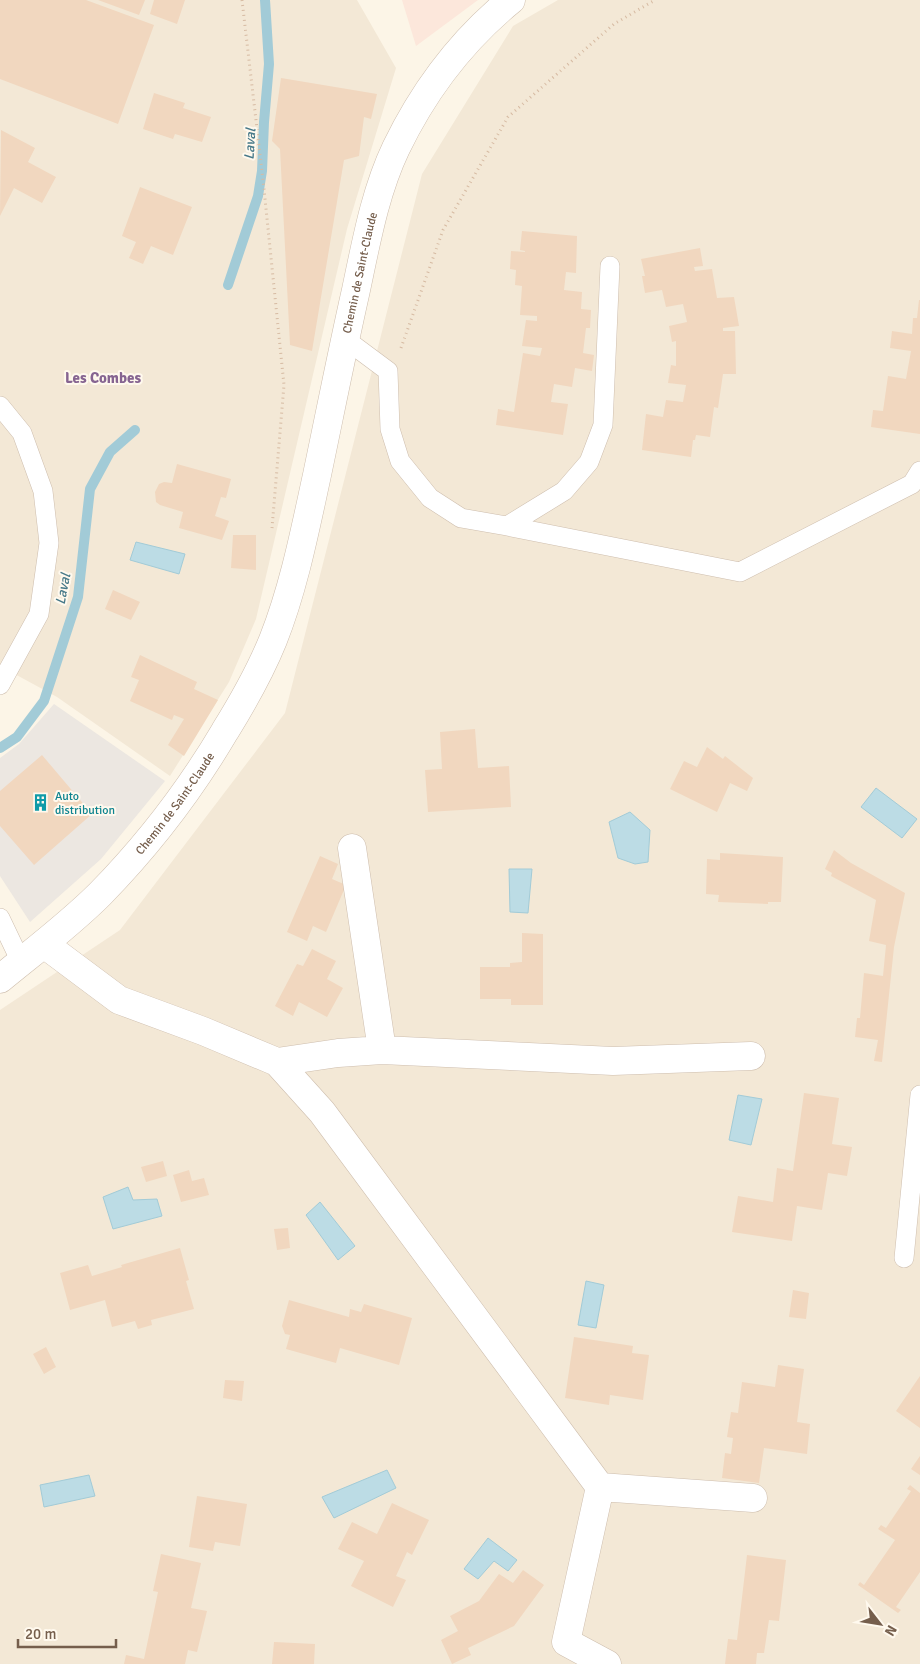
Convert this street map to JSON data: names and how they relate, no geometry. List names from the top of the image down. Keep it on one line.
{"streets":{"street":["Chemin de Saint-Claude"]},"districts":["Les Combes"],"water":["Laval"],"places":{"building":["Auto distribution"]},"scale_bar":"20 m","north":"bottom right"}
